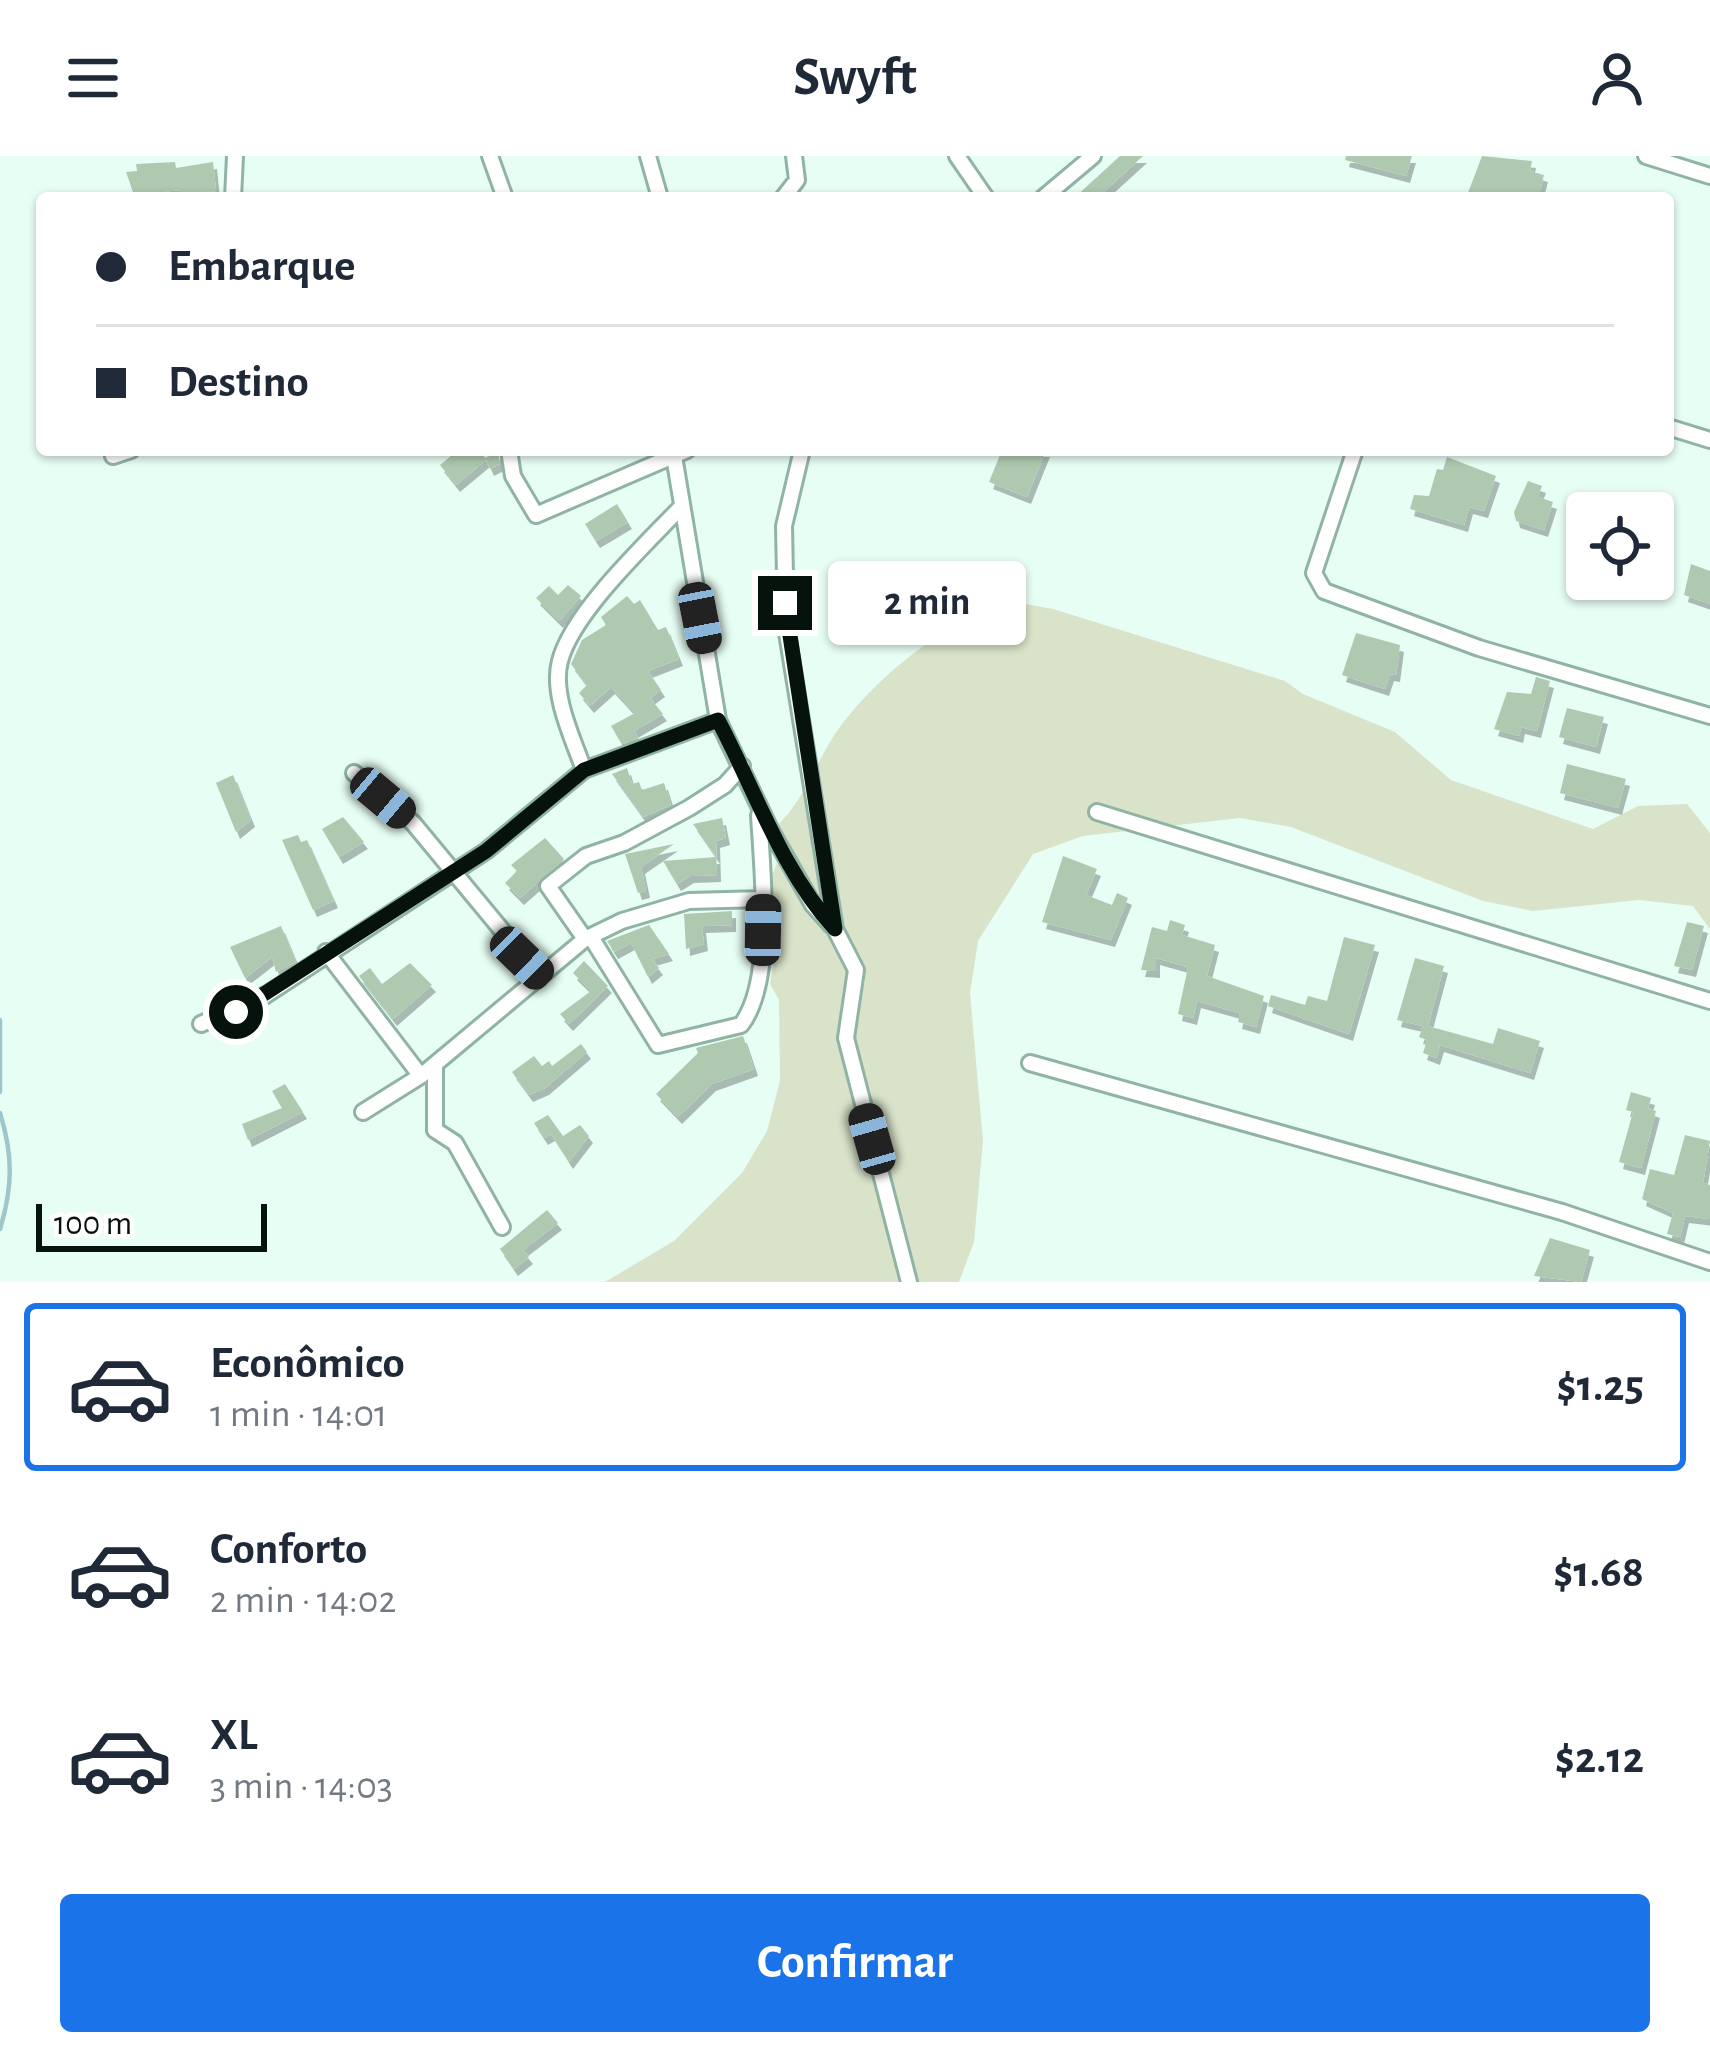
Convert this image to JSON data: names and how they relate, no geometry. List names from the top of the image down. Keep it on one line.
{"scale_bar":"100 m","page":{"header":"Swyft","banner":["Embarque","Destino"],"bubble":"2 min","scale":"100 m","list":[{"name":"Econômico","note":"1 min · 14:01","value":"$1.25"},{"name":"Conforto","note":"2 min · 14:02","value":"$1.68"},{"name":"XL","note":"3 min · 14:03","value":"$2.12"}],"buttons":"Confirmar"}}
